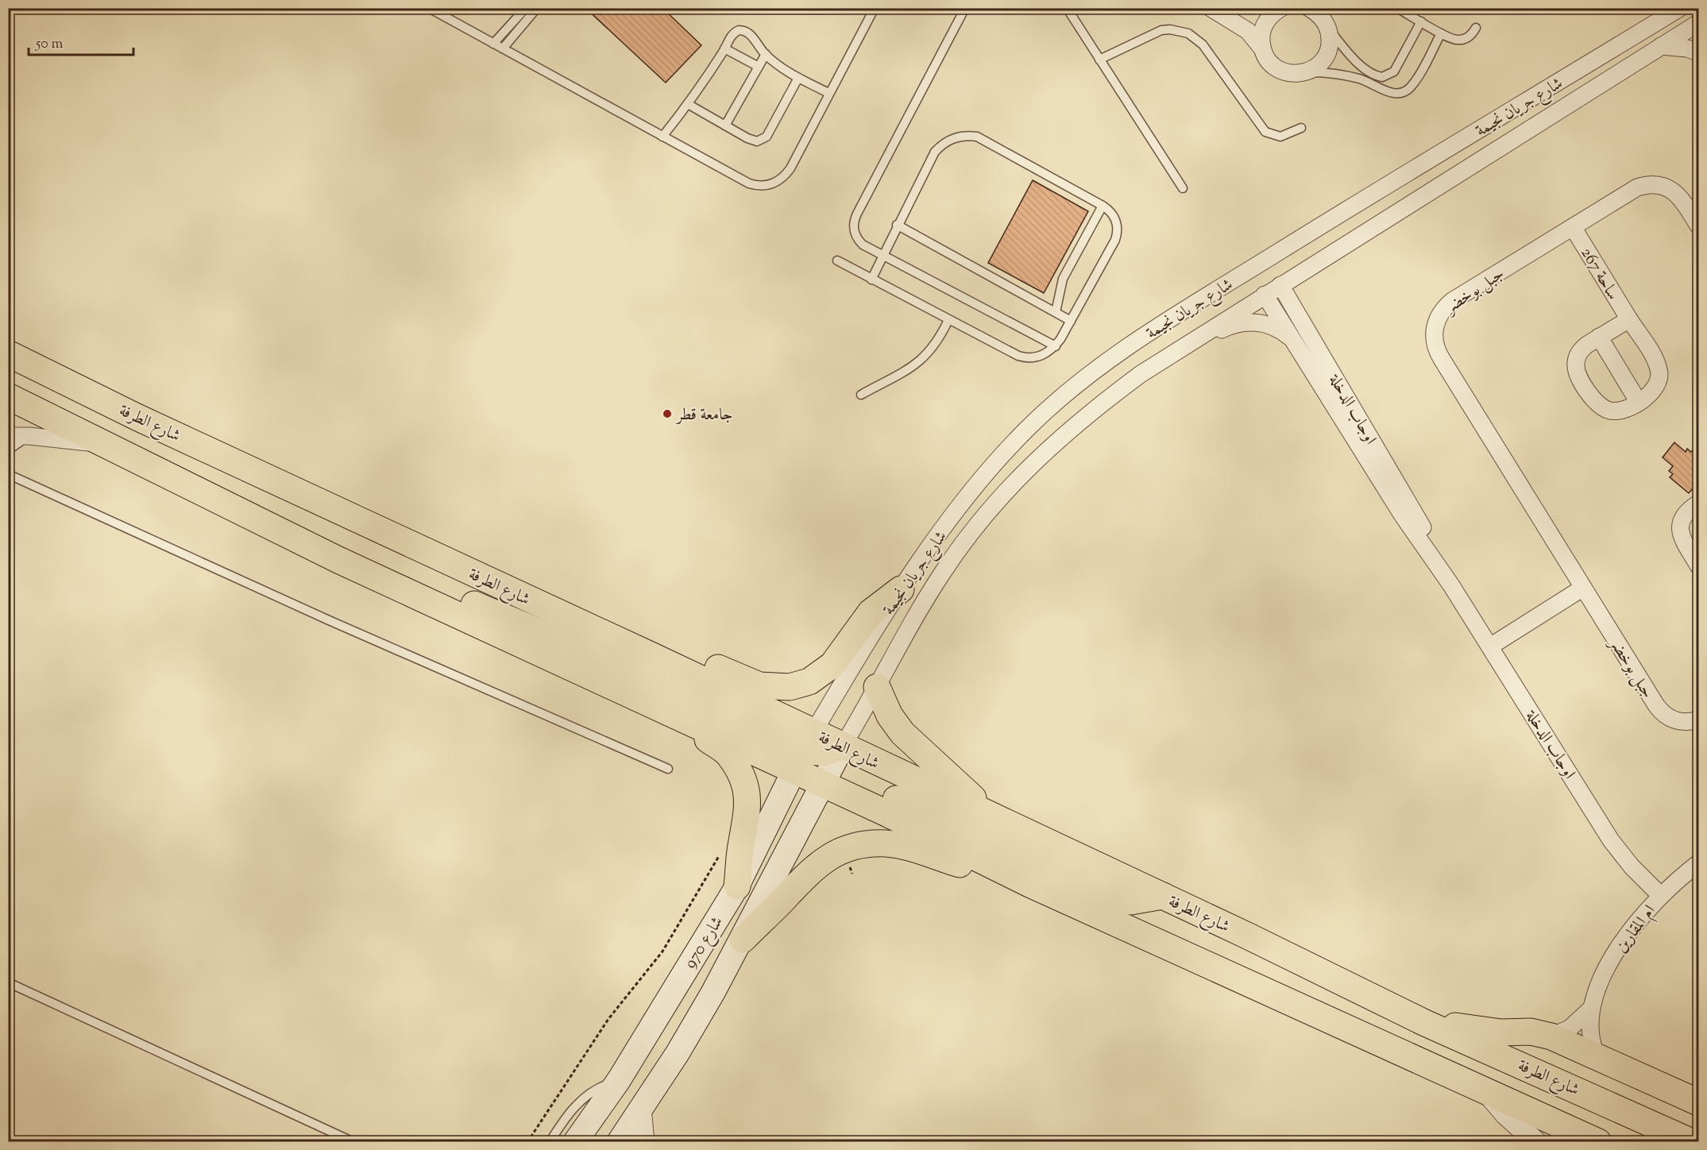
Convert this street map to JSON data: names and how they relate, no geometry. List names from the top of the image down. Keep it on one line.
{"streets":{"main road":["شارع الطرفة","شارع 970"],"street":["شارع جريان نجيمة","ساحة 267","جبل بوخضر","اوجاب الدخلة","ام المقارين"]},"crossings":[["شارع جريان نجيمة","اوجاب الدخلة"],["شارع جريان نجيمة","شارع الطرفة"],["شارع جريان نجيمة","شارع 970"],["ساحة 267","جبل بوخضر"],["اوجاب الدخلة","ام المقارين"],["شارع الطرفة","شارع 970"]],"places":["جامعة قطر"],"scale_bar":"50 m"}
